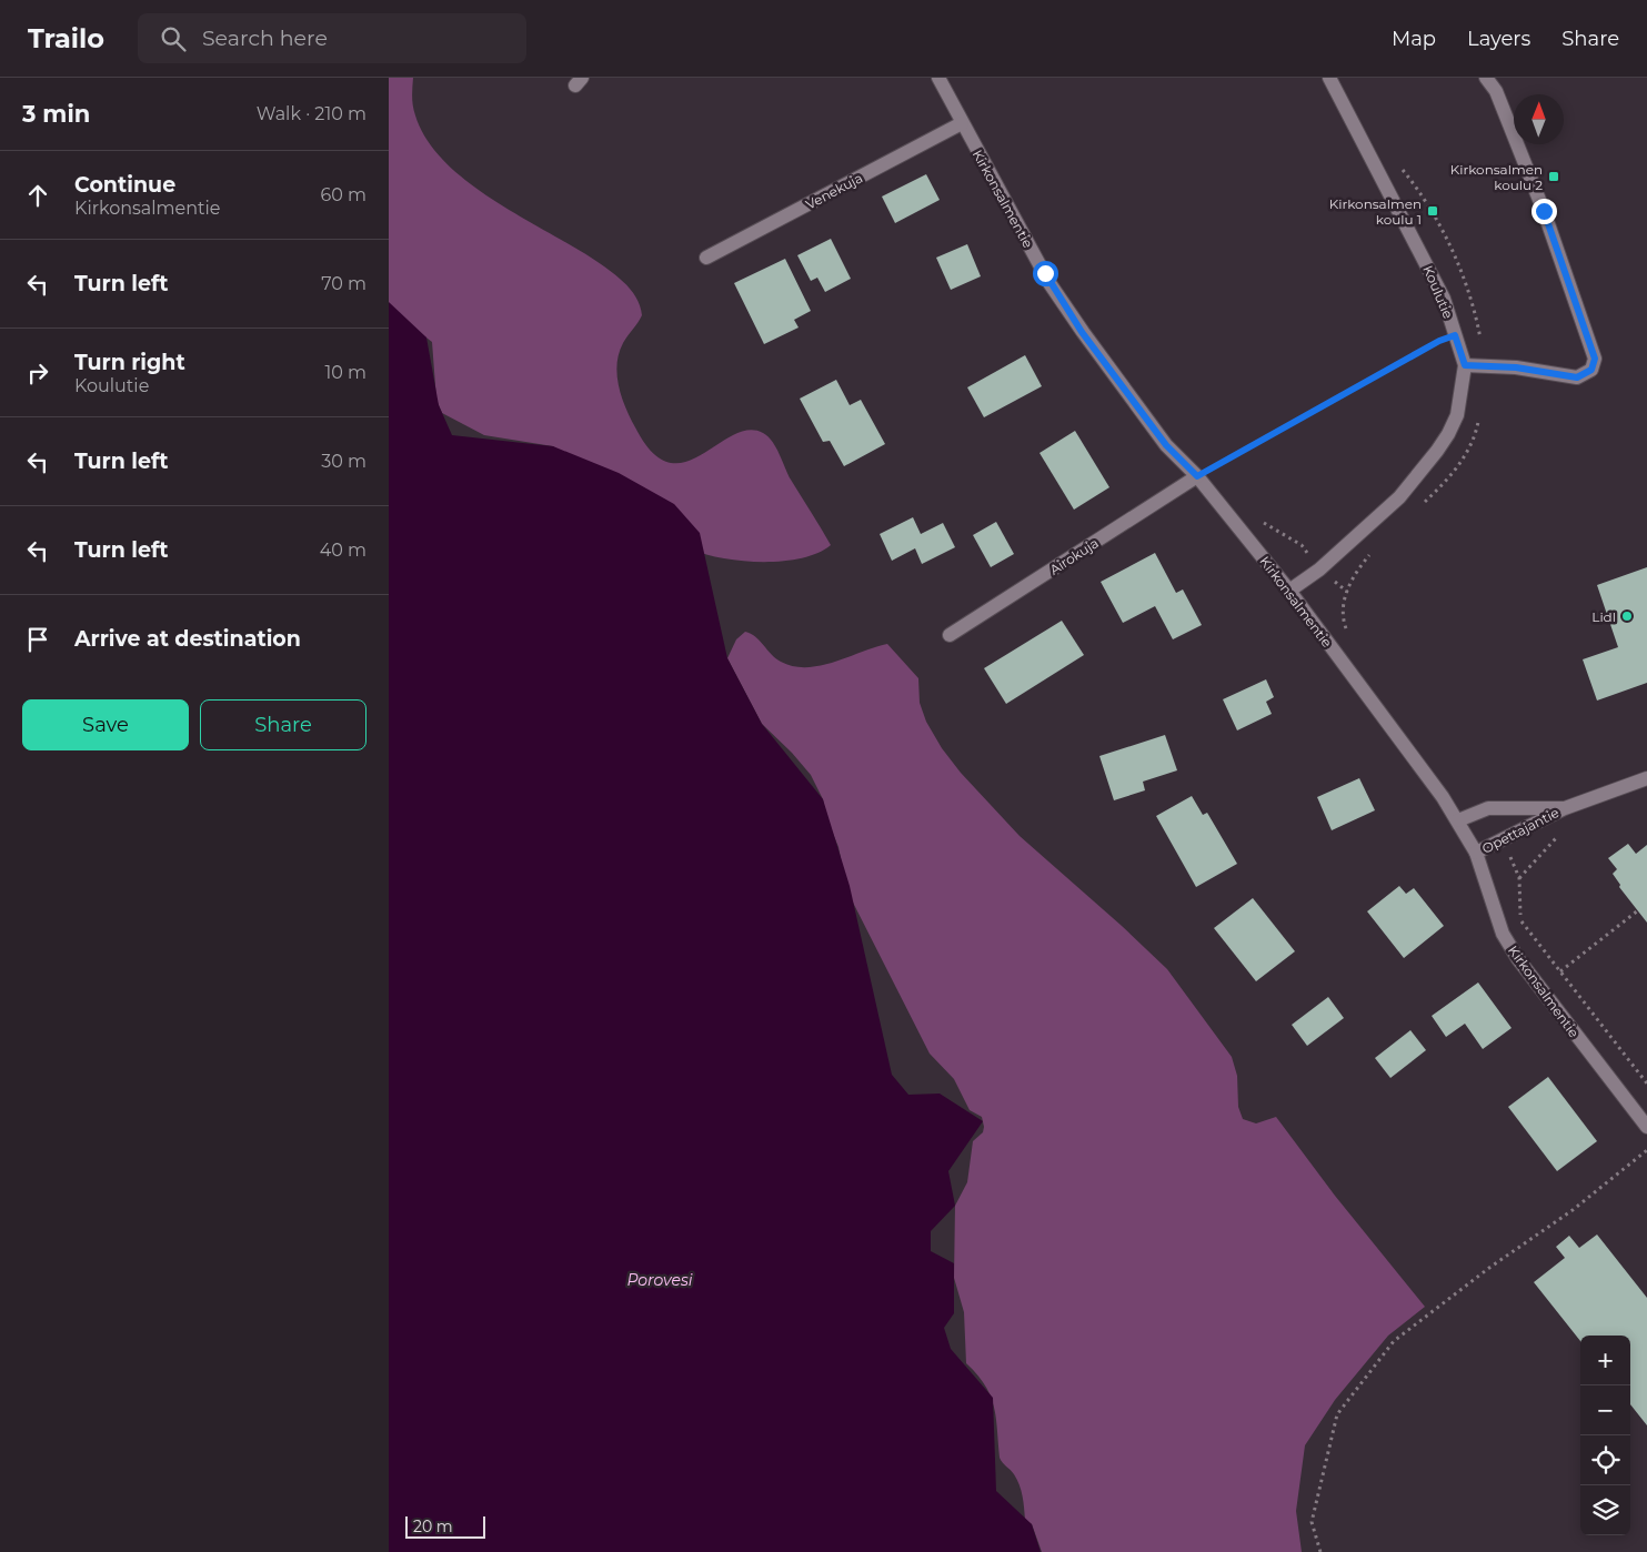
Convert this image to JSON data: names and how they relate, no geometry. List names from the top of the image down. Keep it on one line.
{"streets":{"street":["Venekuja","Kirkonsalmentie","Koulutie","Airokuja","Opettajantie"]},"crossings":[["Venekuja","Kirkonsalmentie"],["Kirkonsalmentie","Koulutie"],["Kirkonsalmentie","Airokuja"],["Kirkonsalmentie","Opettajantie"]],"water":["Porovesi"],"places":{"transit":["Kirkonsalmen koulu 2","Kirkonsalmen koulu 1"],"other":["Lidl"]},"scale_bar":"20 m","north":"top","page":{"header":"Trailo","search":"Search here","nav":["Map","Layers","Share"],"heading":["3 min","Walk · 210 m"],"list":[["Continue","Kirkonsalmentie","60 m"],["Turn left","70 m"],["Turn right","Koulutie","10 m"],["Turn left","30 m"],["Turn left","40 m"],"Arrive at destination"],"buttons":["Save","Share"],"map_buttons":["+","−"],"scale":"20 m"}}
